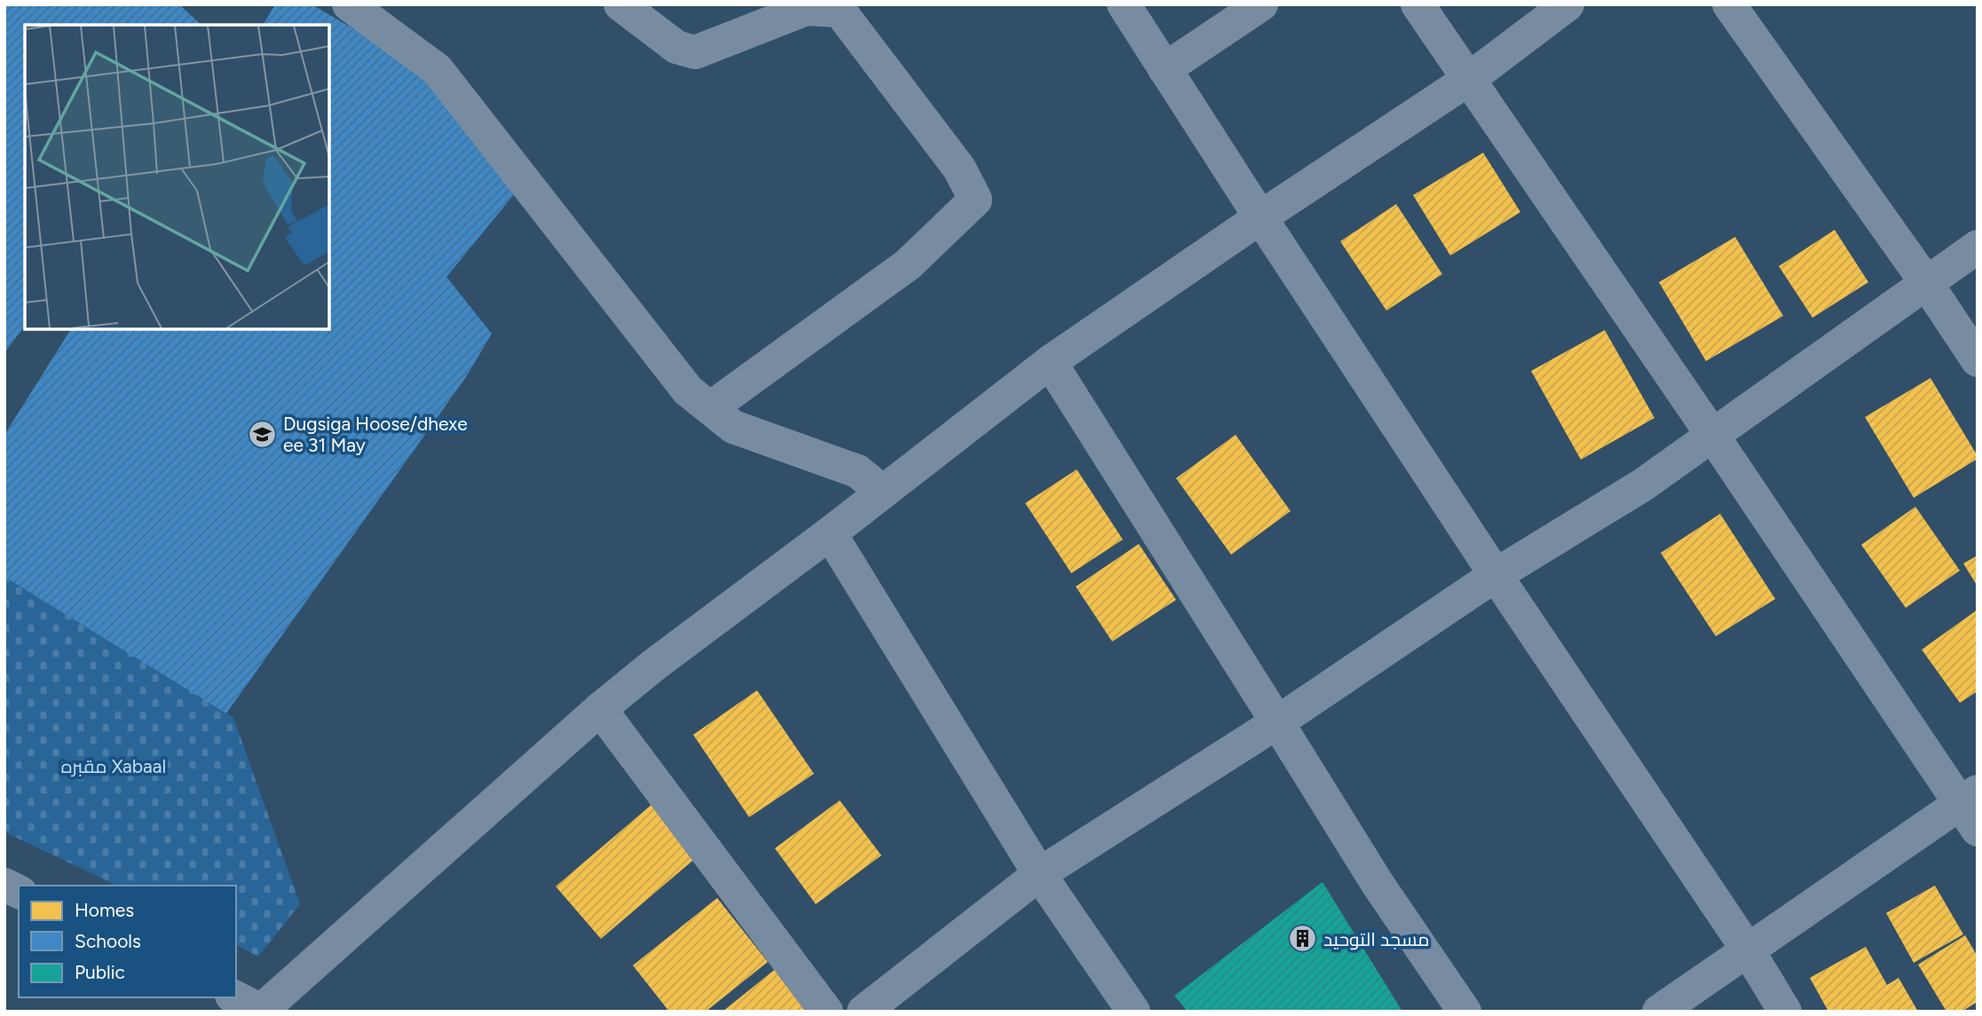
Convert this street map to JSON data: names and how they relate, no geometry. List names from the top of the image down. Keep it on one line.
{"parks":["ْمقبره Xabaal"],"places":{"school or university":["Dugsiga Hoose/dhexe ee 31 May"],"building":["مسجد التوحيد"]},"legend":["Homes","Schools","Public"]}
